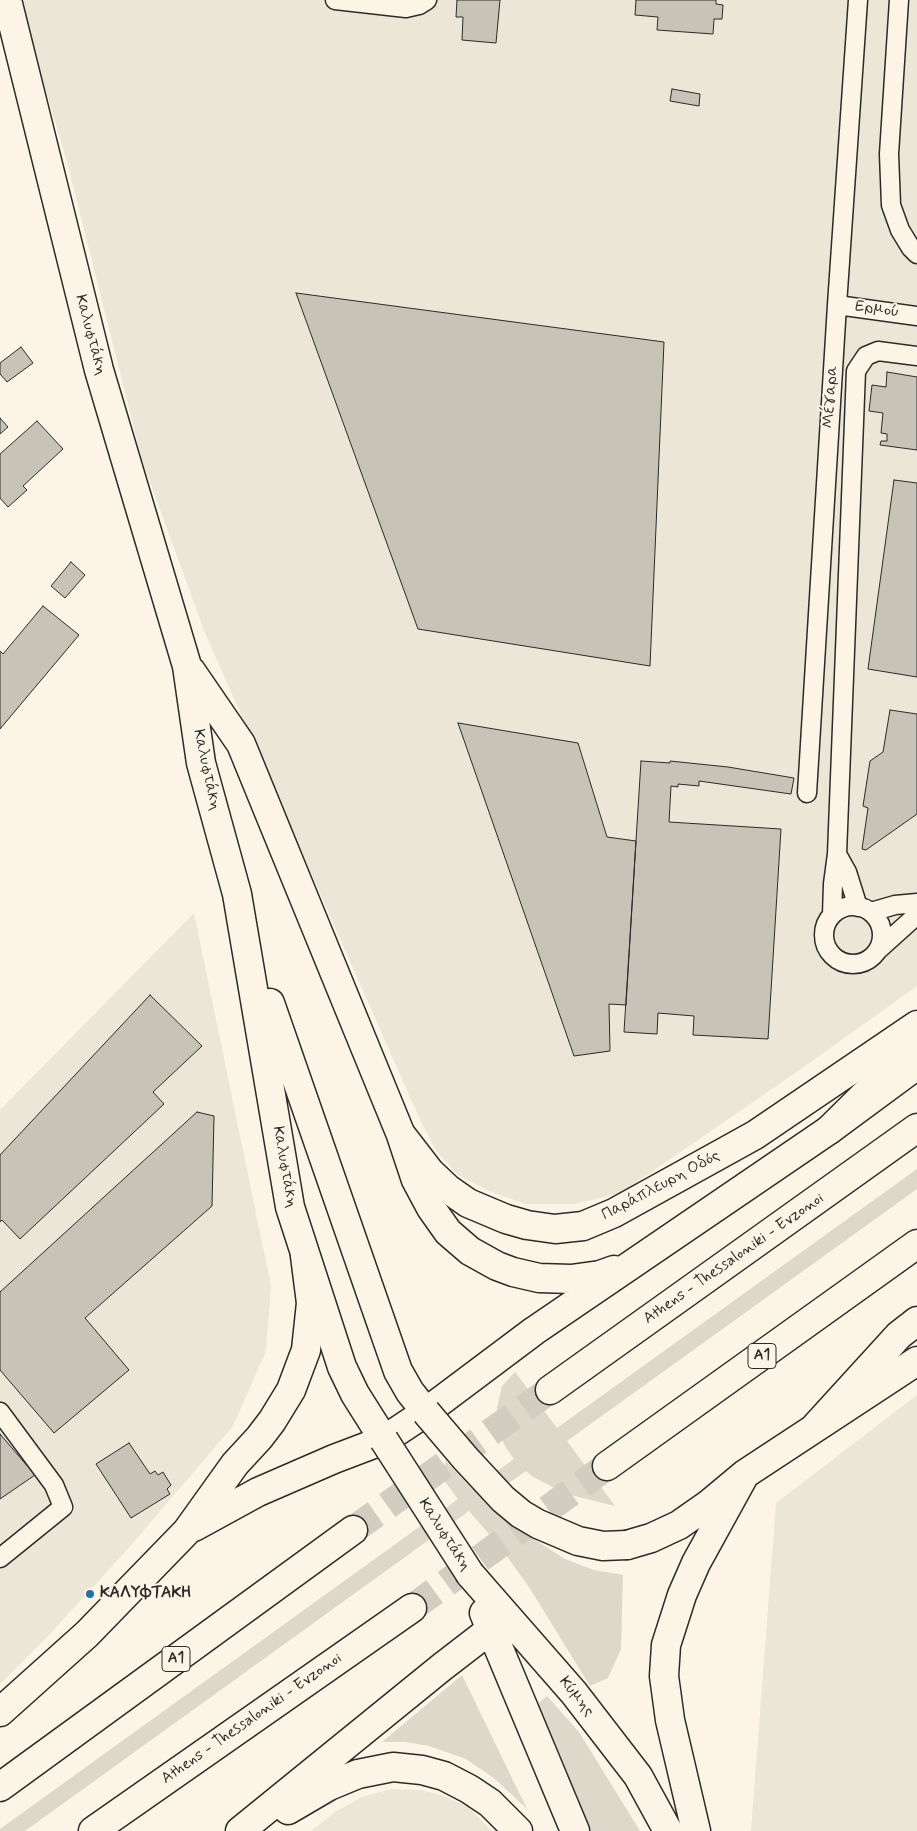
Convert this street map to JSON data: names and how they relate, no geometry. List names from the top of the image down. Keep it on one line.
{"streets":{"main road":["Καλυφτάκη","Παράπλευρη Οδός","Athens - Thessaloniki - Evzonoi","Α1","Κύμης"],"lane":["Ερμού","Μέγαρα"]},"crossings":[["Ερμού","Μέγαρα"],["Καλυφτάκη","Παράπλευρη Οδός"],["Καλυφτάκη","Κύμης"]],"places":["ΚΑΛΥΦΤΑΚΗ"]}
